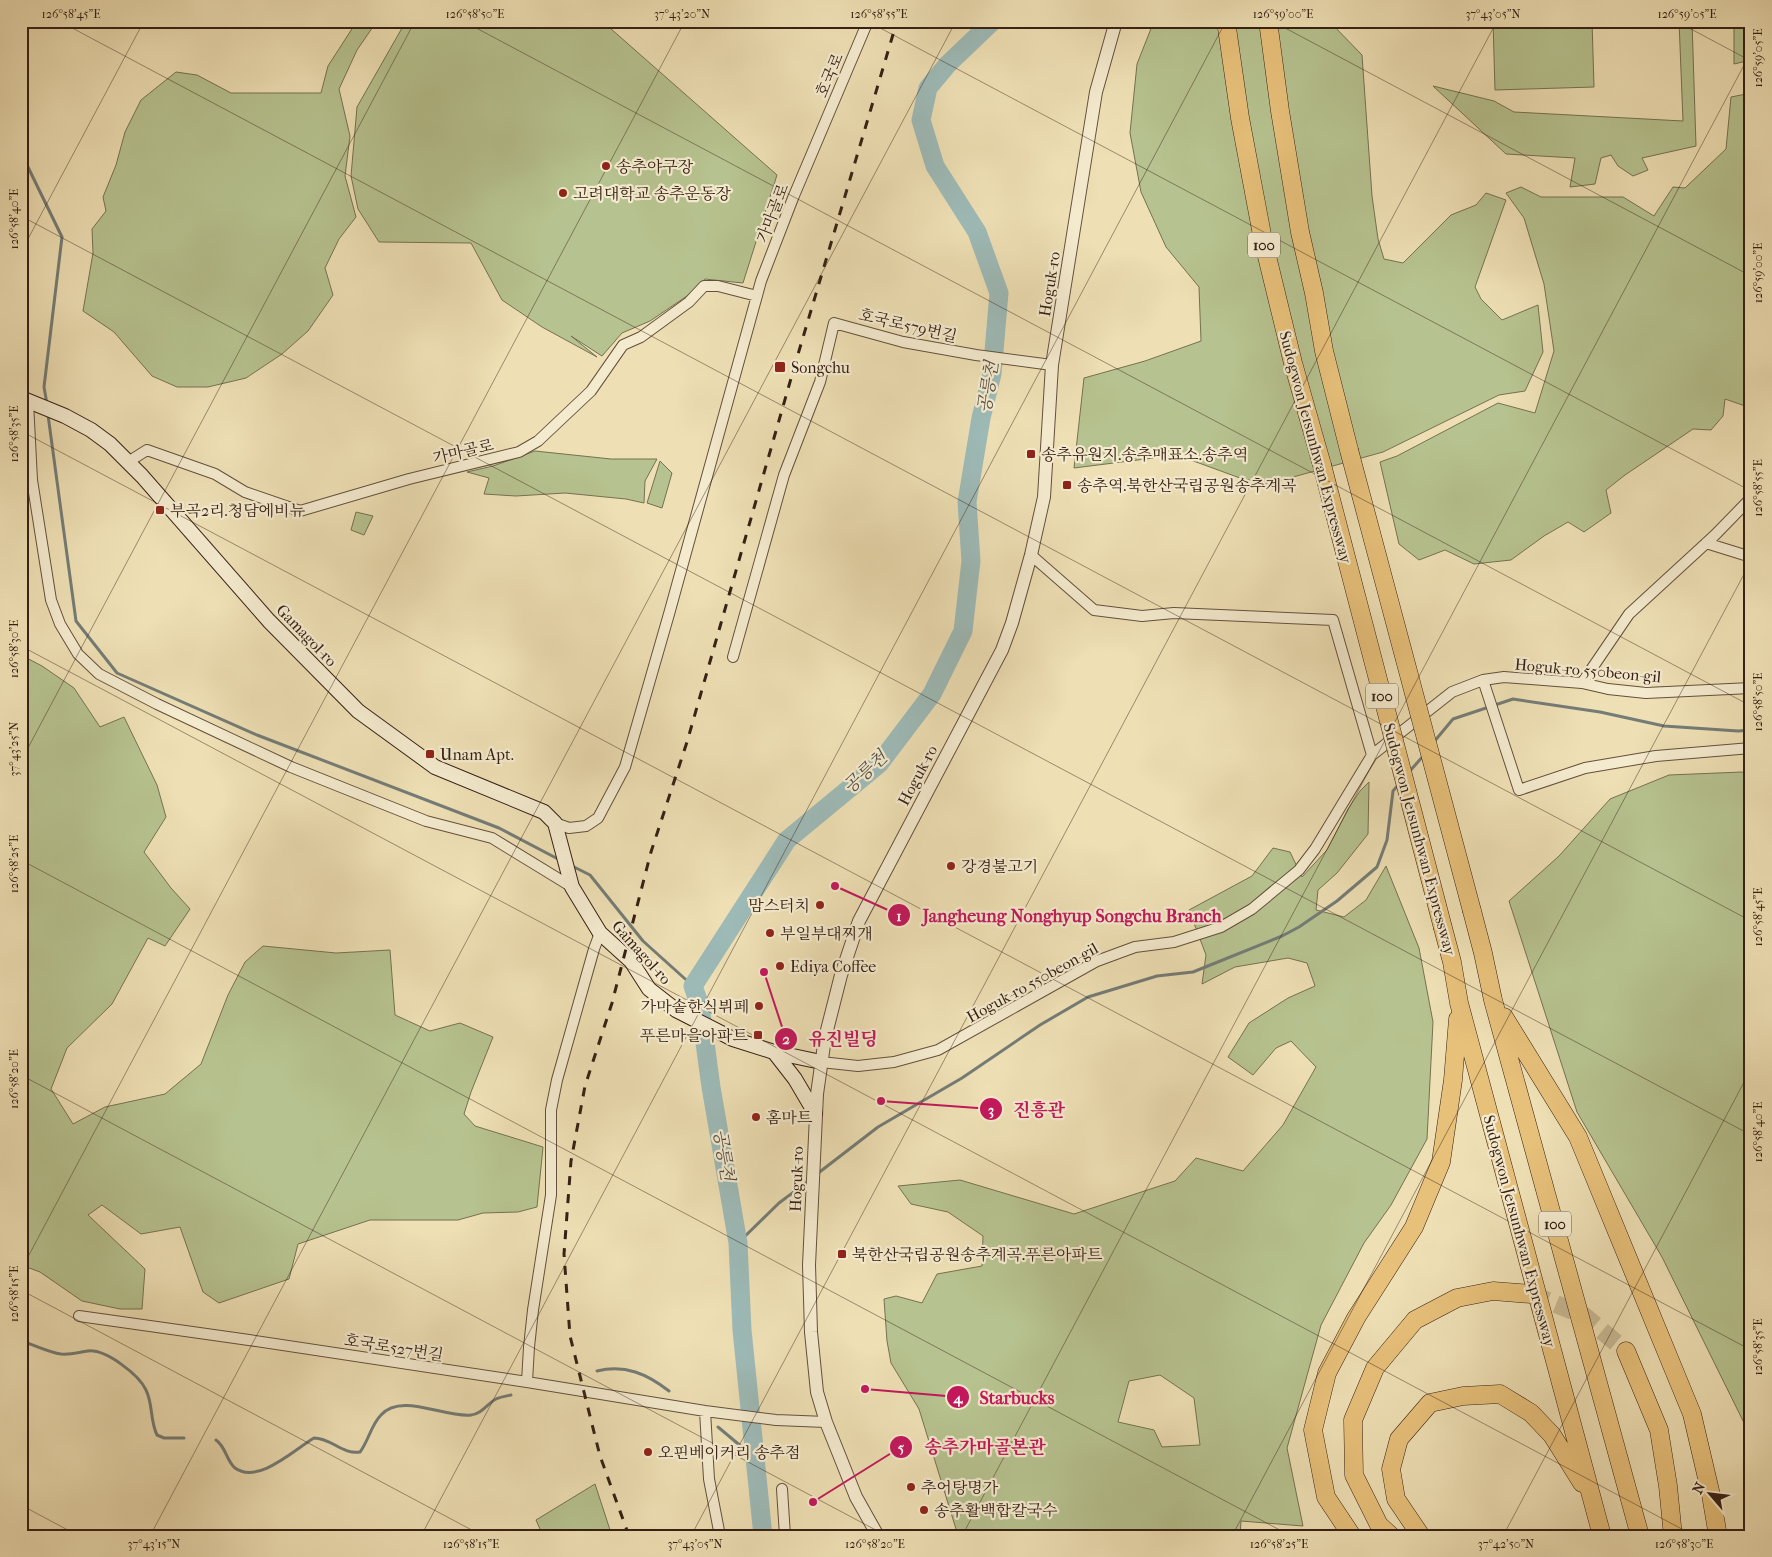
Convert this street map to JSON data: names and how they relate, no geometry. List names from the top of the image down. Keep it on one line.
{"streets":{"highway":["100","Sudogwon Je1sunhwan Expressway"],"main road":["Gamagol-ro"],"street":["호국로","가마골로","Hoguk-ro","호국로579번길","Hoguk-ro 550beon-gil","호국로527번길"]},"crossings":[["호국로","가마골로"],["가마골로","Gamagol-ro"],["Hoguk-ro","호국로579번길"],["Hoguk-ro","Hoguk-ro 550beon-gil"],["Hoguk-ro","호국로527번길"]],"water":["공릉천"],"places":{"other":["송추야구장","고려대학교 송추운동장","강경불고기","Jangheung Nonghyup Songchu Branch","맘스터치","부일부대찌개","Ediya Coffee","유진빌딩","가마솥한식뷔페","진흥관","홈마트","Starbucks","오핀베이커리 송추점","추어탕명가","송추가마골본관","송추활백합칼국수"],"transit":["Songchu","송추유원지.송추매표소.송추역","송추역.북한산국립공원송추계곡","부곡2리.청담에비뉴","Unam Apt.","푸른마을아파트","북한산국립공원송추계곡.푸른아파트"]},"north":"top left","coordinates":["126°58'45\"E","126°58'50\"E","37°43'20\"N","126°58'55\"E","126°59'00\"E","37°43'05\"N","126°59'05\"E","126°58'40\"E","126°58'35\"E","126°58'30\"E","37°43'25\"N","126°58'25\"E","126°58'20\"E","126°58'15\"E","37°43'15\"N","37°42'50\"N"]}
